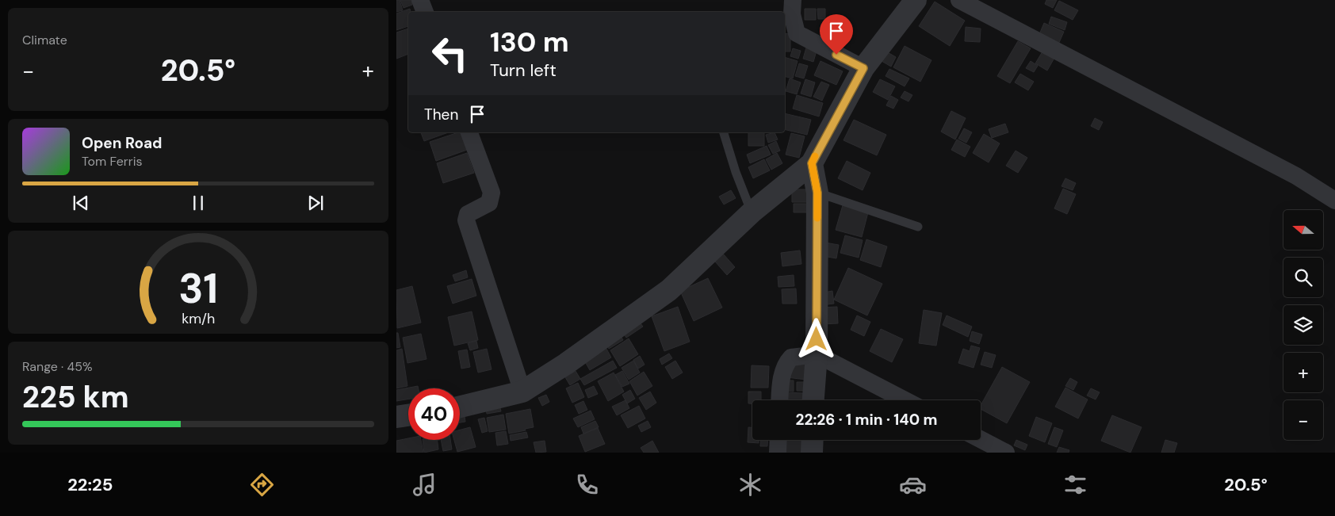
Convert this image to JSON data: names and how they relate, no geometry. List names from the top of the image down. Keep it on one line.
{"north":"left","page":{"tile":["Climate",["Range · 45%","225 km"]],"turn":["130 m","Turn left"],"heat":["−","20.5°","+"],"then":"Then","song":["Open Road","Tom Ferris"],"map_buttons":["+","−"],"limit":"40","trip":"22:26 · 1 min · 140 m","tabs":["22:25","20.5°"],"gauge":["31","km/h"]}}
